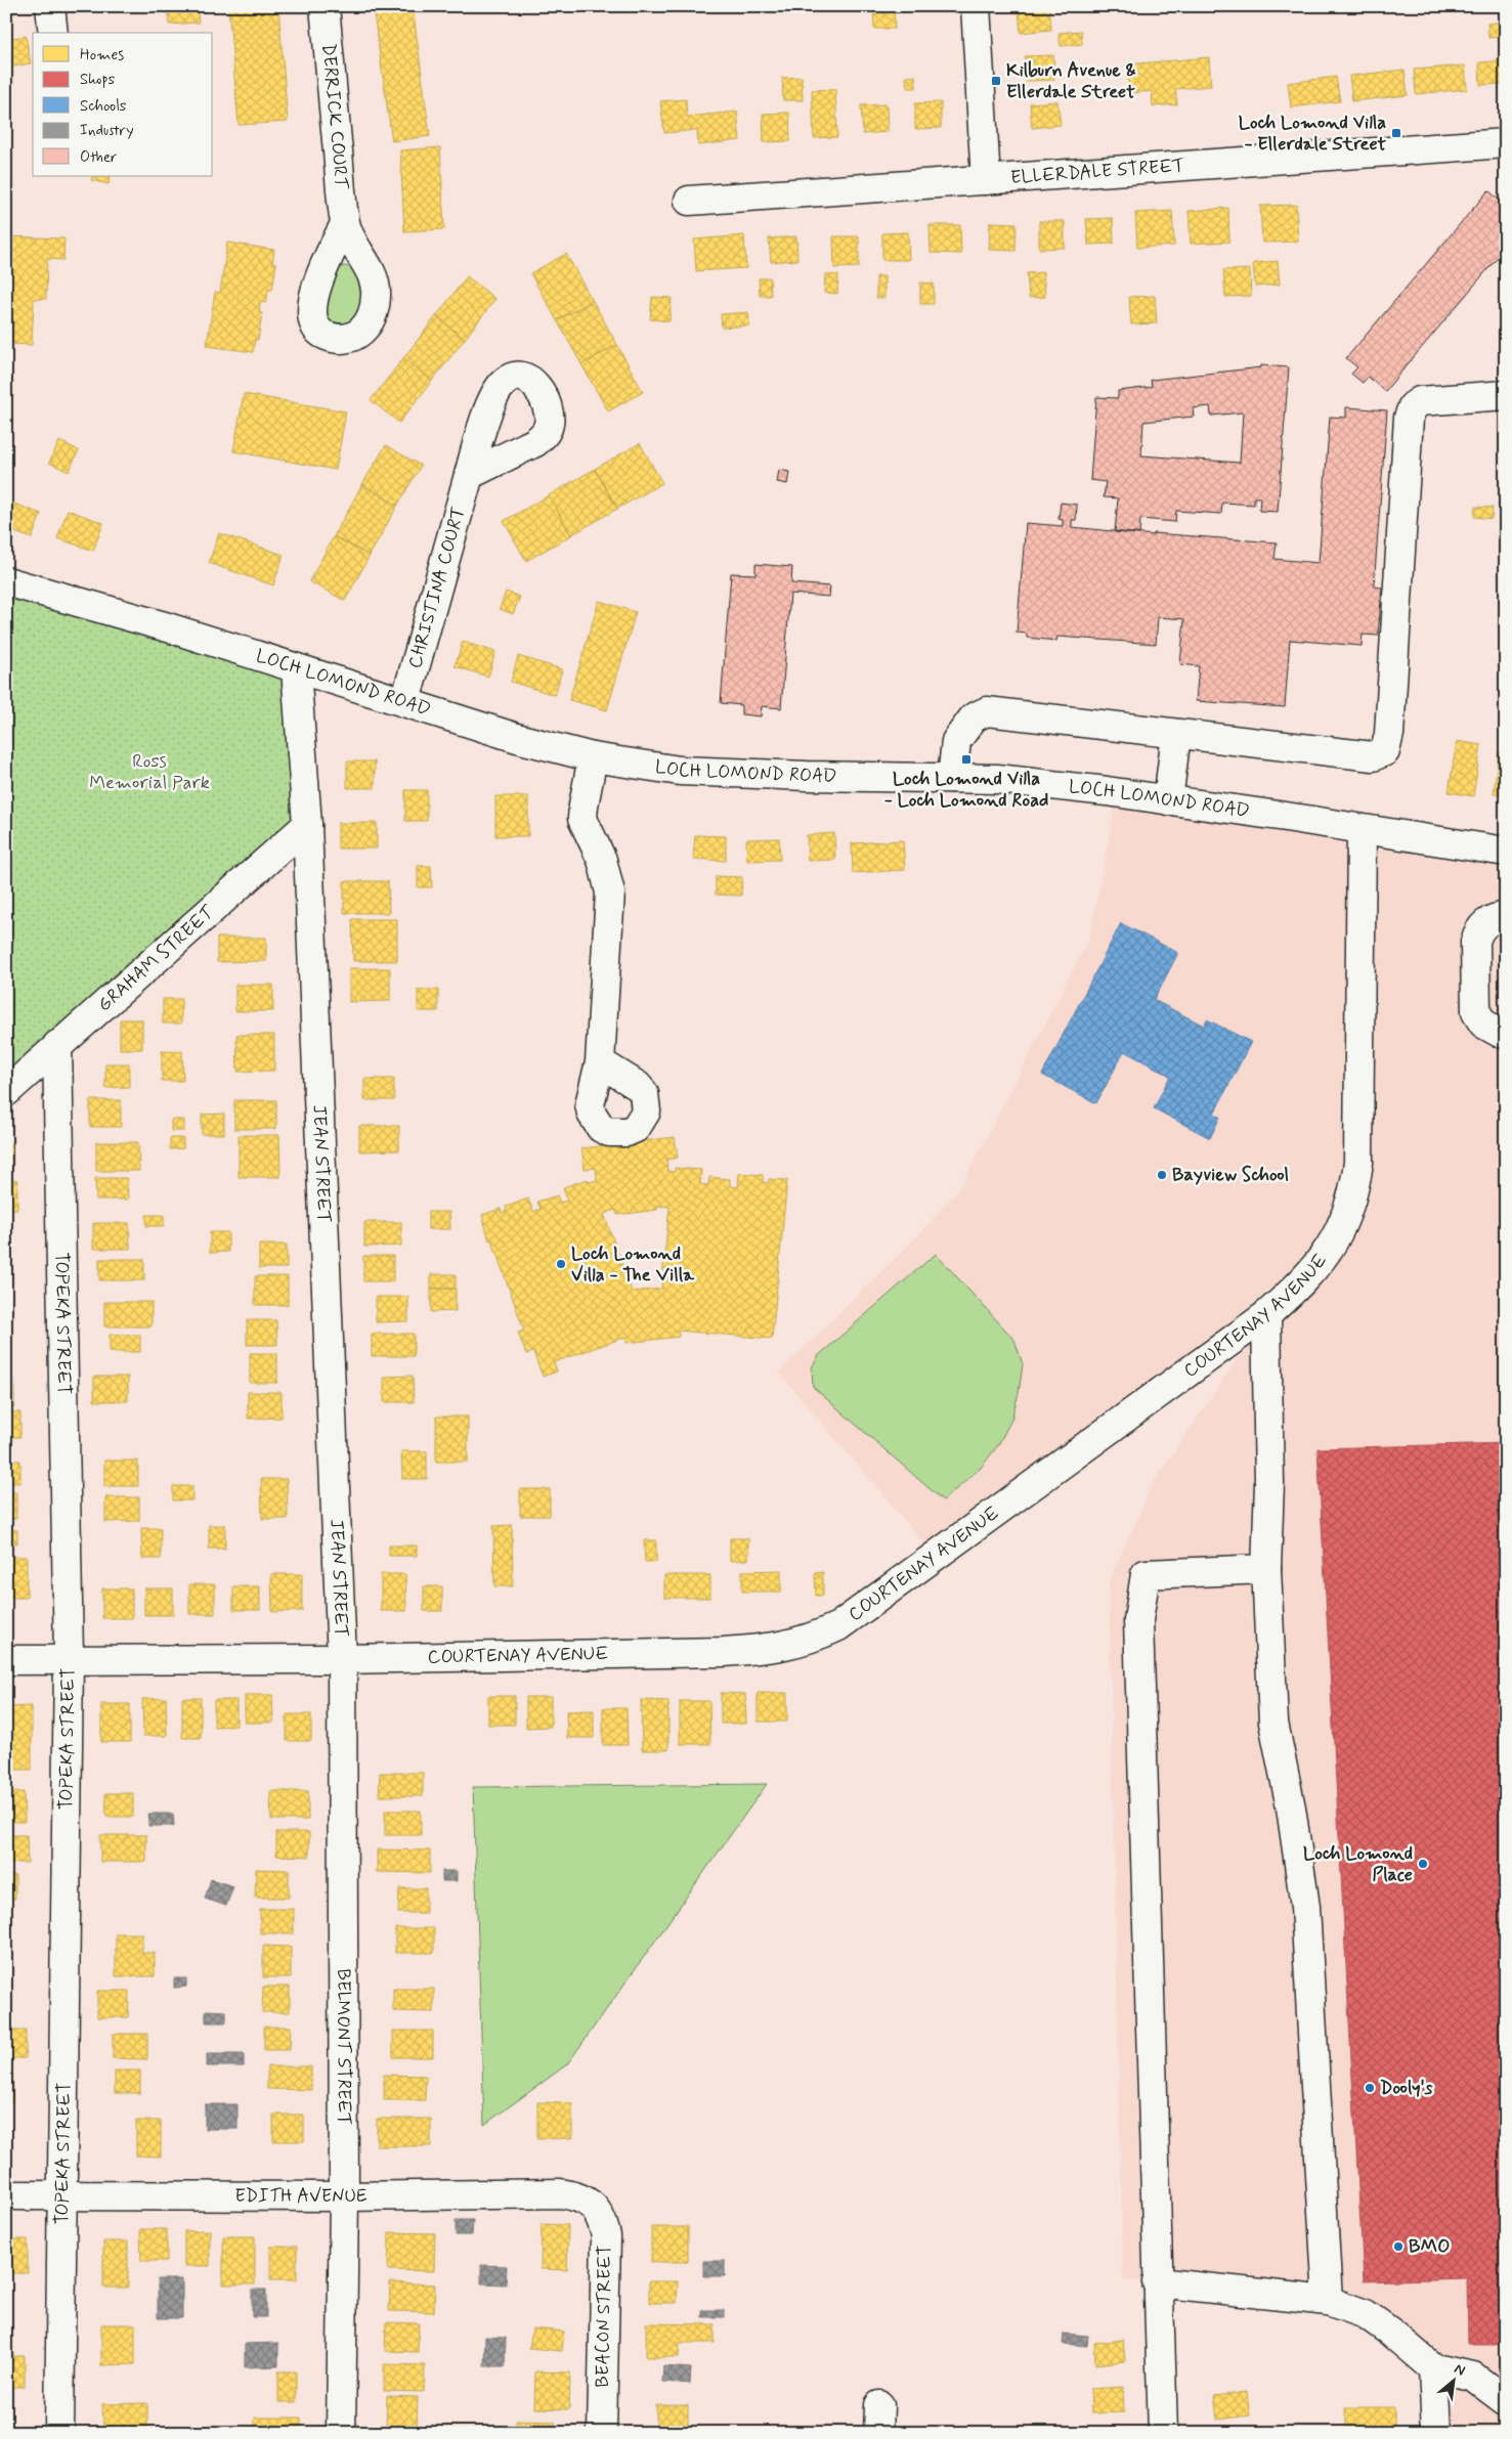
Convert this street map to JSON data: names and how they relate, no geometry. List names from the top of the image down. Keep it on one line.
{"streets":{"street":["DERRICK COURT","ELLERDALE STREET","CHRISTINA COURT","LOCH LOMOND ROAD","GRAHAM STREET","JEAN STREET","COURTENAY AVENUE","TOPEKA STREET","BELMONT STREET","EDITH AVENUE","BEACON STREET"]},"crossings":[["CHRISTINA COURT","LOCH LOMOND ROAD"],["LOCH LOMOND ROAD","JEAN STREET"],["LOCH LOMOND ROAD","COURTENAY AVENUE"],["GRAHAM STREET","JEAN STREET"],["GRAHAM STREET","TOPEKA STREET"],["JEAN STREET","COURTENAY AVENUE"],["JEAN STREET","BELMONT STREET"],["COURTENAY AVENUE","TOPEKA STREET"],["COURTENAY AVENUE","BELMONT STREET"],["TOPEKA STREET","EDITH AVENUE"],["BELMONT STREET","EDITH AVENUE"],["EDITH AVENUE","BEACON STREET"]],"parks":["Ross Memorial Park"],"places":{"transit":["Kilburn Avenue & Ellerdale Street","Loch Lomond Villa - Ellerdale Street","Loch Lomond Villa - Loch Lomond Road"],"other":["Bayview School","Loch Lomond Villa - The Villa","Loch Lomond Place","Dooly's","BMO"]},"legend":["Homes","Shops","Schools","Industry","Other"],"north":"top right"}
